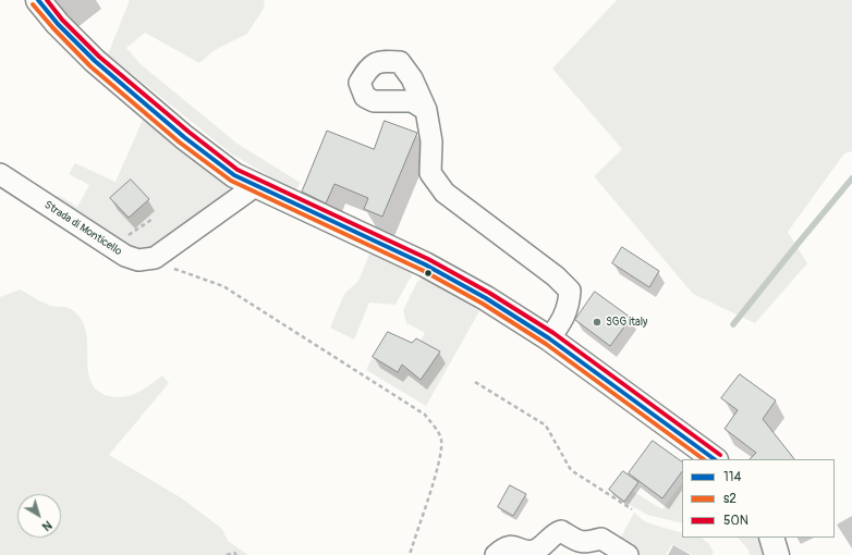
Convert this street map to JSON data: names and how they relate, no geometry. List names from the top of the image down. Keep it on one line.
{"streets":{"street":["Strada di Monticello"]},"places":["SGG italy"],"lines":["transit line 114","transit line 50N","transit line s2"],"legend":["114","s2","50N"],"north":"bottom right"}
